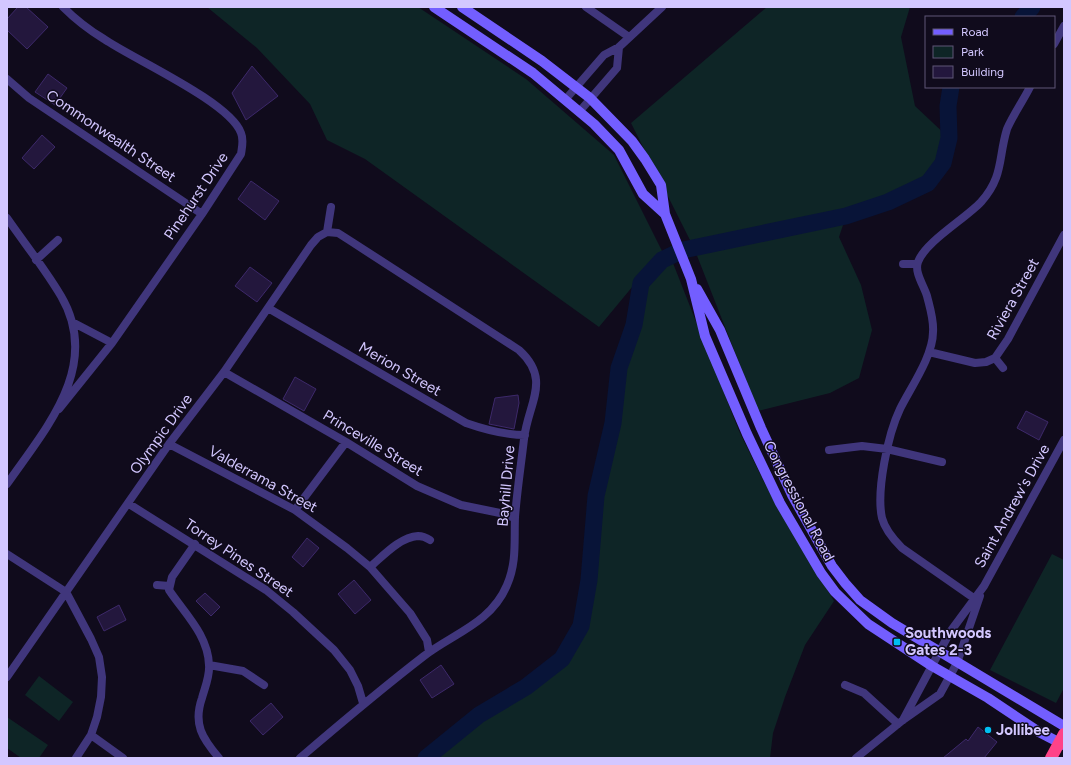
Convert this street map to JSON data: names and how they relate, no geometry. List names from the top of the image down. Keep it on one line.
{"streets":{"main road":["Congressional Road"],"street":["Commonwealth Street","Pinehurst Drive","Riviera Street","Merion Street","Olympic Drive","Princeville Street","Valderrama Street","Bayhill Drive","Saint Andrew's Drive","Torrey Pines Street"]},"crossings":[["Commonwealth Street","Pinehurst Drive"],["Merion Street","Olympic Drive"],["Merion Street","Bayhill Drive"],["Olympic Drive","Princeville Street"],["Olympic Drive","Valderrama Street"],["Olympic Drive","Bayhill Drive"],["Olympic Drive","Torrey Pines Street"],["Princeville Street","Bayhill Drive"],["Valderrama Street","Bayhill Drive"],["Bayhill Drive","Torrey Pines Street"],["Congressional Road","Saint Andrew's Drive"]],"places":{"transit":["Southwoods Gates 2-3"],"other":["Jollibee"]},"legend":["Road","Park","Building"]}
